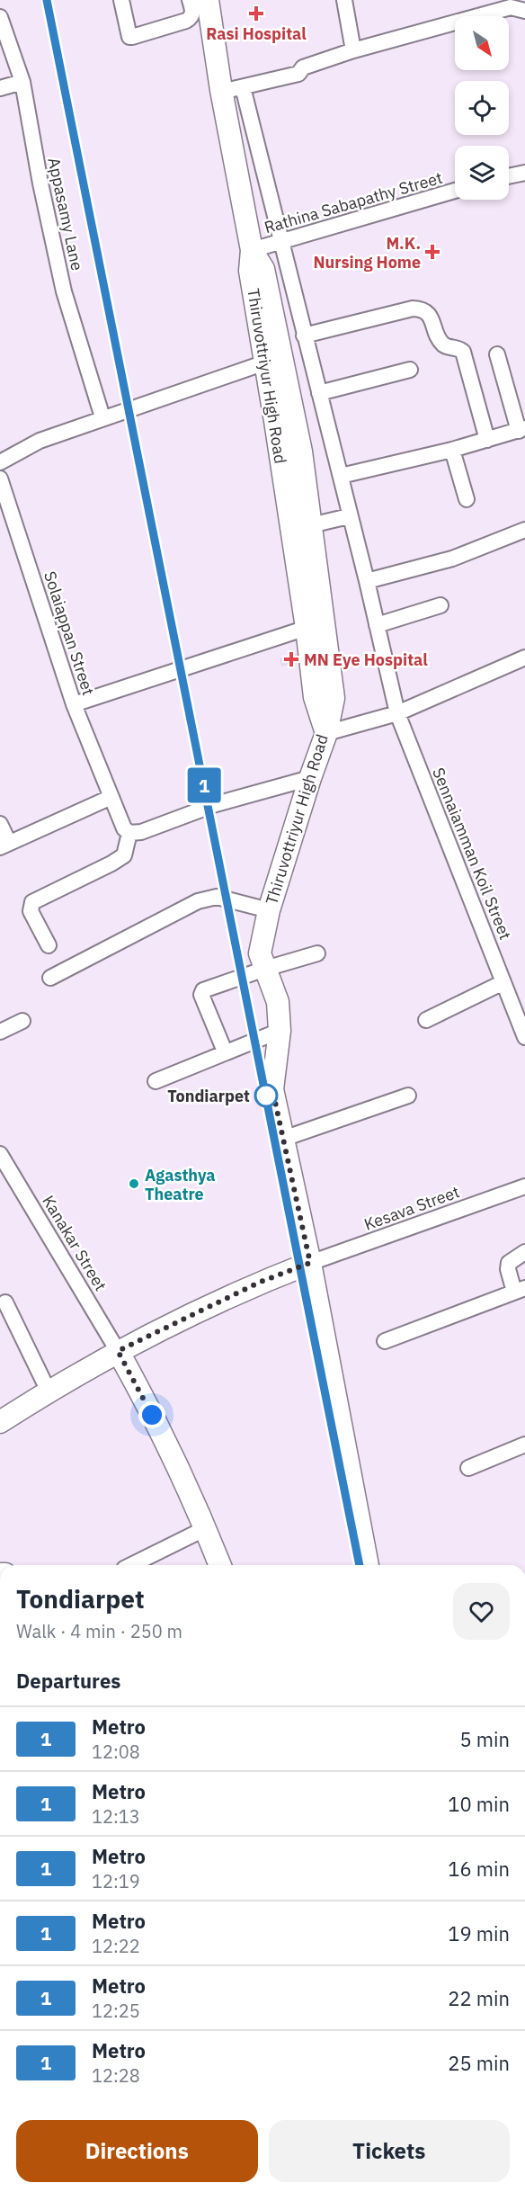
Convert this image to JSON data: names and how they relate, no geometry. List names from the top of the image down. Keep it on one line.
{"streets":{"main road":["Thiruvottriyur High Road"],"street":["Rathina Sabapathy Street","Appasamy Lane","Solaiappan Street","Sennaiamman Koil Street","Kesava Street","Kanakar Street"]},"crossings":[["Rathina Sabapathy Street","Thiruvottriyur High Road"],["Rathina Sabapathy Street","Sennaiamman Koil Street"],["Thiruvottriyur High Road","Kesava Street"]],"places":{"health":["Rasi Hospital","M.K. Nursing Home","MN Eye Hospital"],"other":["Tondiarpet","Agasthya Theatre"]},"lines":["metro line 1"],"north":"bottom right","page":{"on_map":"1","heading":[["Tondiarpet","Walk · 4 min · 250 m"],"Departures"],"list":[{"mark":"1","name":"Metro","note":"12:08","value":"5 min"},{"mark":"1","name":"Metro","note":"12:13","value":"10 min"},{"mark":"1","name":"Metro","note":"12:19","value":"16 min"},{"mark":"1","name":"Metro","note":"12:22","value":"19 min"},{"mark":"1","name":"Metro","note":"12:25","value":"22 min"},{"mark":"1","name":"Metro","note":"12:28","value":"25 min"}],"buttons":["Directions","Tickets"]}}
